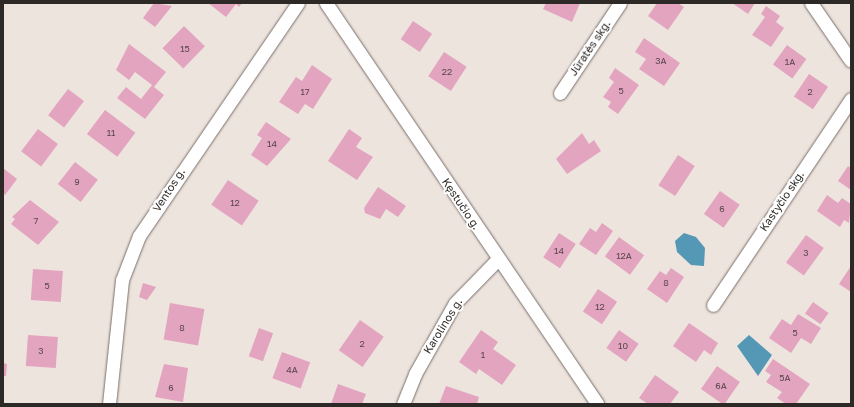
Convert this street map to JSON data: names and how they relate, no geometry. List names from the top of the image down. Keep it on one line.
{"streets":{"street":["Jūratės skg.","Ventos g.","Kastyčio skg.","Kęstučio g.","Karolinos g."]},"crossings":[["Kęstučio g.","Karolinos g."]],"house_numbers":["15","3A","1A","22","5","17","2","11","14","9","12","6","7","14","3","12A","8","5","12","8","5","2","10","3","1","4A","5A","6A","6"]}
